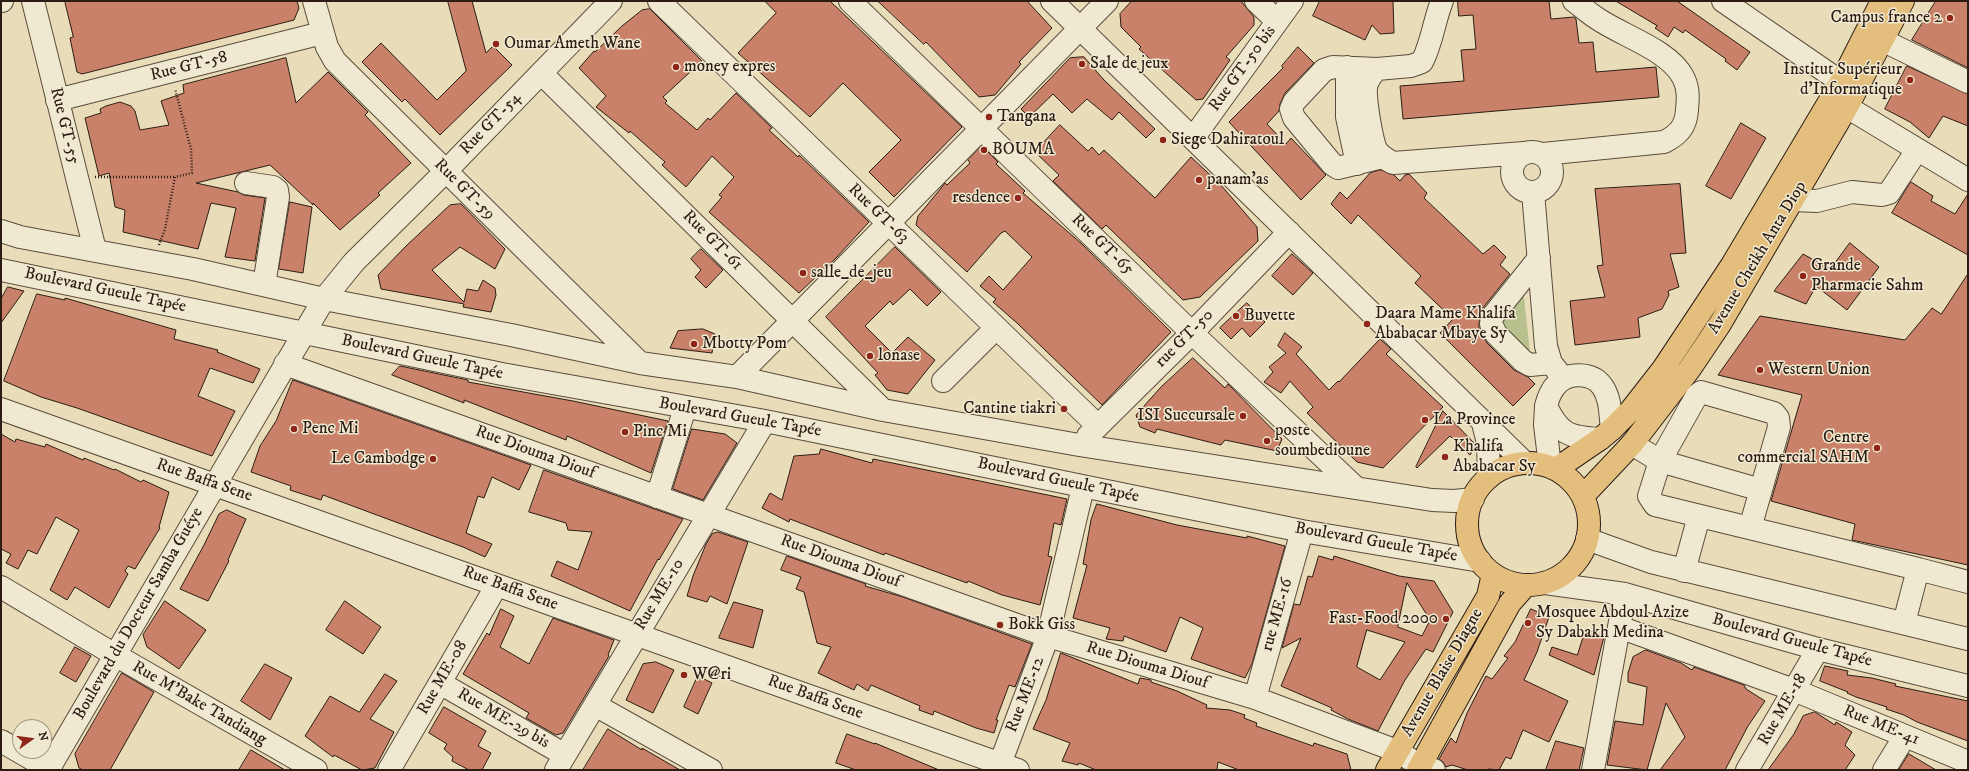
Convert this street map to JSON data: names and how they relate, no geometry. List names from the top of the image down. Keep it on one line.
{"streets":{"main road":["Avenue Cheikh Anta Diop","Avenue Blaise Diagne"],"street":["Rue GT-58","Rue GT-50 bis","Rue GT-54","Rue GT-55","Rue GT-59","Rue GT-63","Rue GT-61","Rue GT-65","Boulevard Gueule Tapée","rue GT-50","Rue Diouma Diouf","Rue Baffa Sene","Rue ME-10","Boulevard du Docteur Samba Guéye","rue ME-16","Rue ME-08","Rue ME-12","Rue M'Bake Tandiang","Rue ME-18","Rue ME-29 bis","Rue ME-41"]},"crossings":[["Rue GT-58","Rue GT-55"],["Rue GT-58","Rue GT-59"],["Rue GT-54","Rue GT-59"],["Rue GT-54","Rue GT-61"],["Rue GT-54","Boulevard Gueule Tapée"],["Rue GT-55","Boulevard Gueule Tapée"],["Rue GT-59","Boulevard Gueule Tapée"],["Rue GT-63","rue GT-50"],["Rue GT-61","Boulevard Gueule Tapée"],["Rue GT-65","Boulevard Gueule Tapée"],["Rue GT-65","rue GT-50"],["Avenue Cheikh Anta Diop","Boulevard Gueule Tapée"],["Avenue Cheikh Anta Diop","Avenue Blaise Diagne"],["Boulevard Gueule Tapée","rue GT-50"],["Boulevard Gueule Tapée","Rue ME-10"],["Boulevard Gueule Tapée","Boulevard du Docteur Samba Guéye"],["Boulevard Gueule Tapée","rue ME-16"],["Boulevard Gueule Tapée","Avenue Blaise Diagne"],["Boulevard Gueule Tapée","Rue ME-12"],["Boulevard Gueule Tapée","Rue ME-18"],["Rue Diouma Diouf","Rue ME-10"],["Rue Diouma Diouf","Boulevard du Docteur Samba Guéye"],["Rue Diouma Diouf","rue ME-16"],["Rue Diouma Diouf","Avenue Blaise Diagne"],["Rue Diouma Diouf","Rue ME-12"],["Rue Baffa Sene","Rue ME-10"],["Rue Baffa Sene","Boulevard du Docteur Samba Guéye"],["Rue Baffa Sene","Rue ME-08"],["Rue Baffa Sene","Rue ME-12"],["Rue ME-10","Rue ME-29 bis"],["Boulevard du Docteur Samba Guéye","Rue M'Bake Tandiang"],["Rue ME-08","Rue ME-29 bis"],["Rue ME-18","Rue ME-41"]],"places":["Campus france 2","Oumar Ameth Wane","Sale de jeux","money expres","Institut Supérieur d'Informatique","Tangana","Siege Dahiratoul","BOUMA","panam'as","resdence","salle_de_jeu","Grande Pharmacie Sahm","Buvette","Daara Mame Khalifa Ababacar Mbaye Sy","Mbotty Pom","lonase","Western Union","Cantine tiakri","ISI Succursale","La Province","Penc Mi","Pinc Mi","poste soumbedioune","Centre commercial SAHM","Khalifa Ababacar Sy","Le Cambodge","Fast-Food 2000","Mosquee Abdoul Azize Sy Dabakh Medina","Bokk Giss","W@ri"],"north":"right"}
